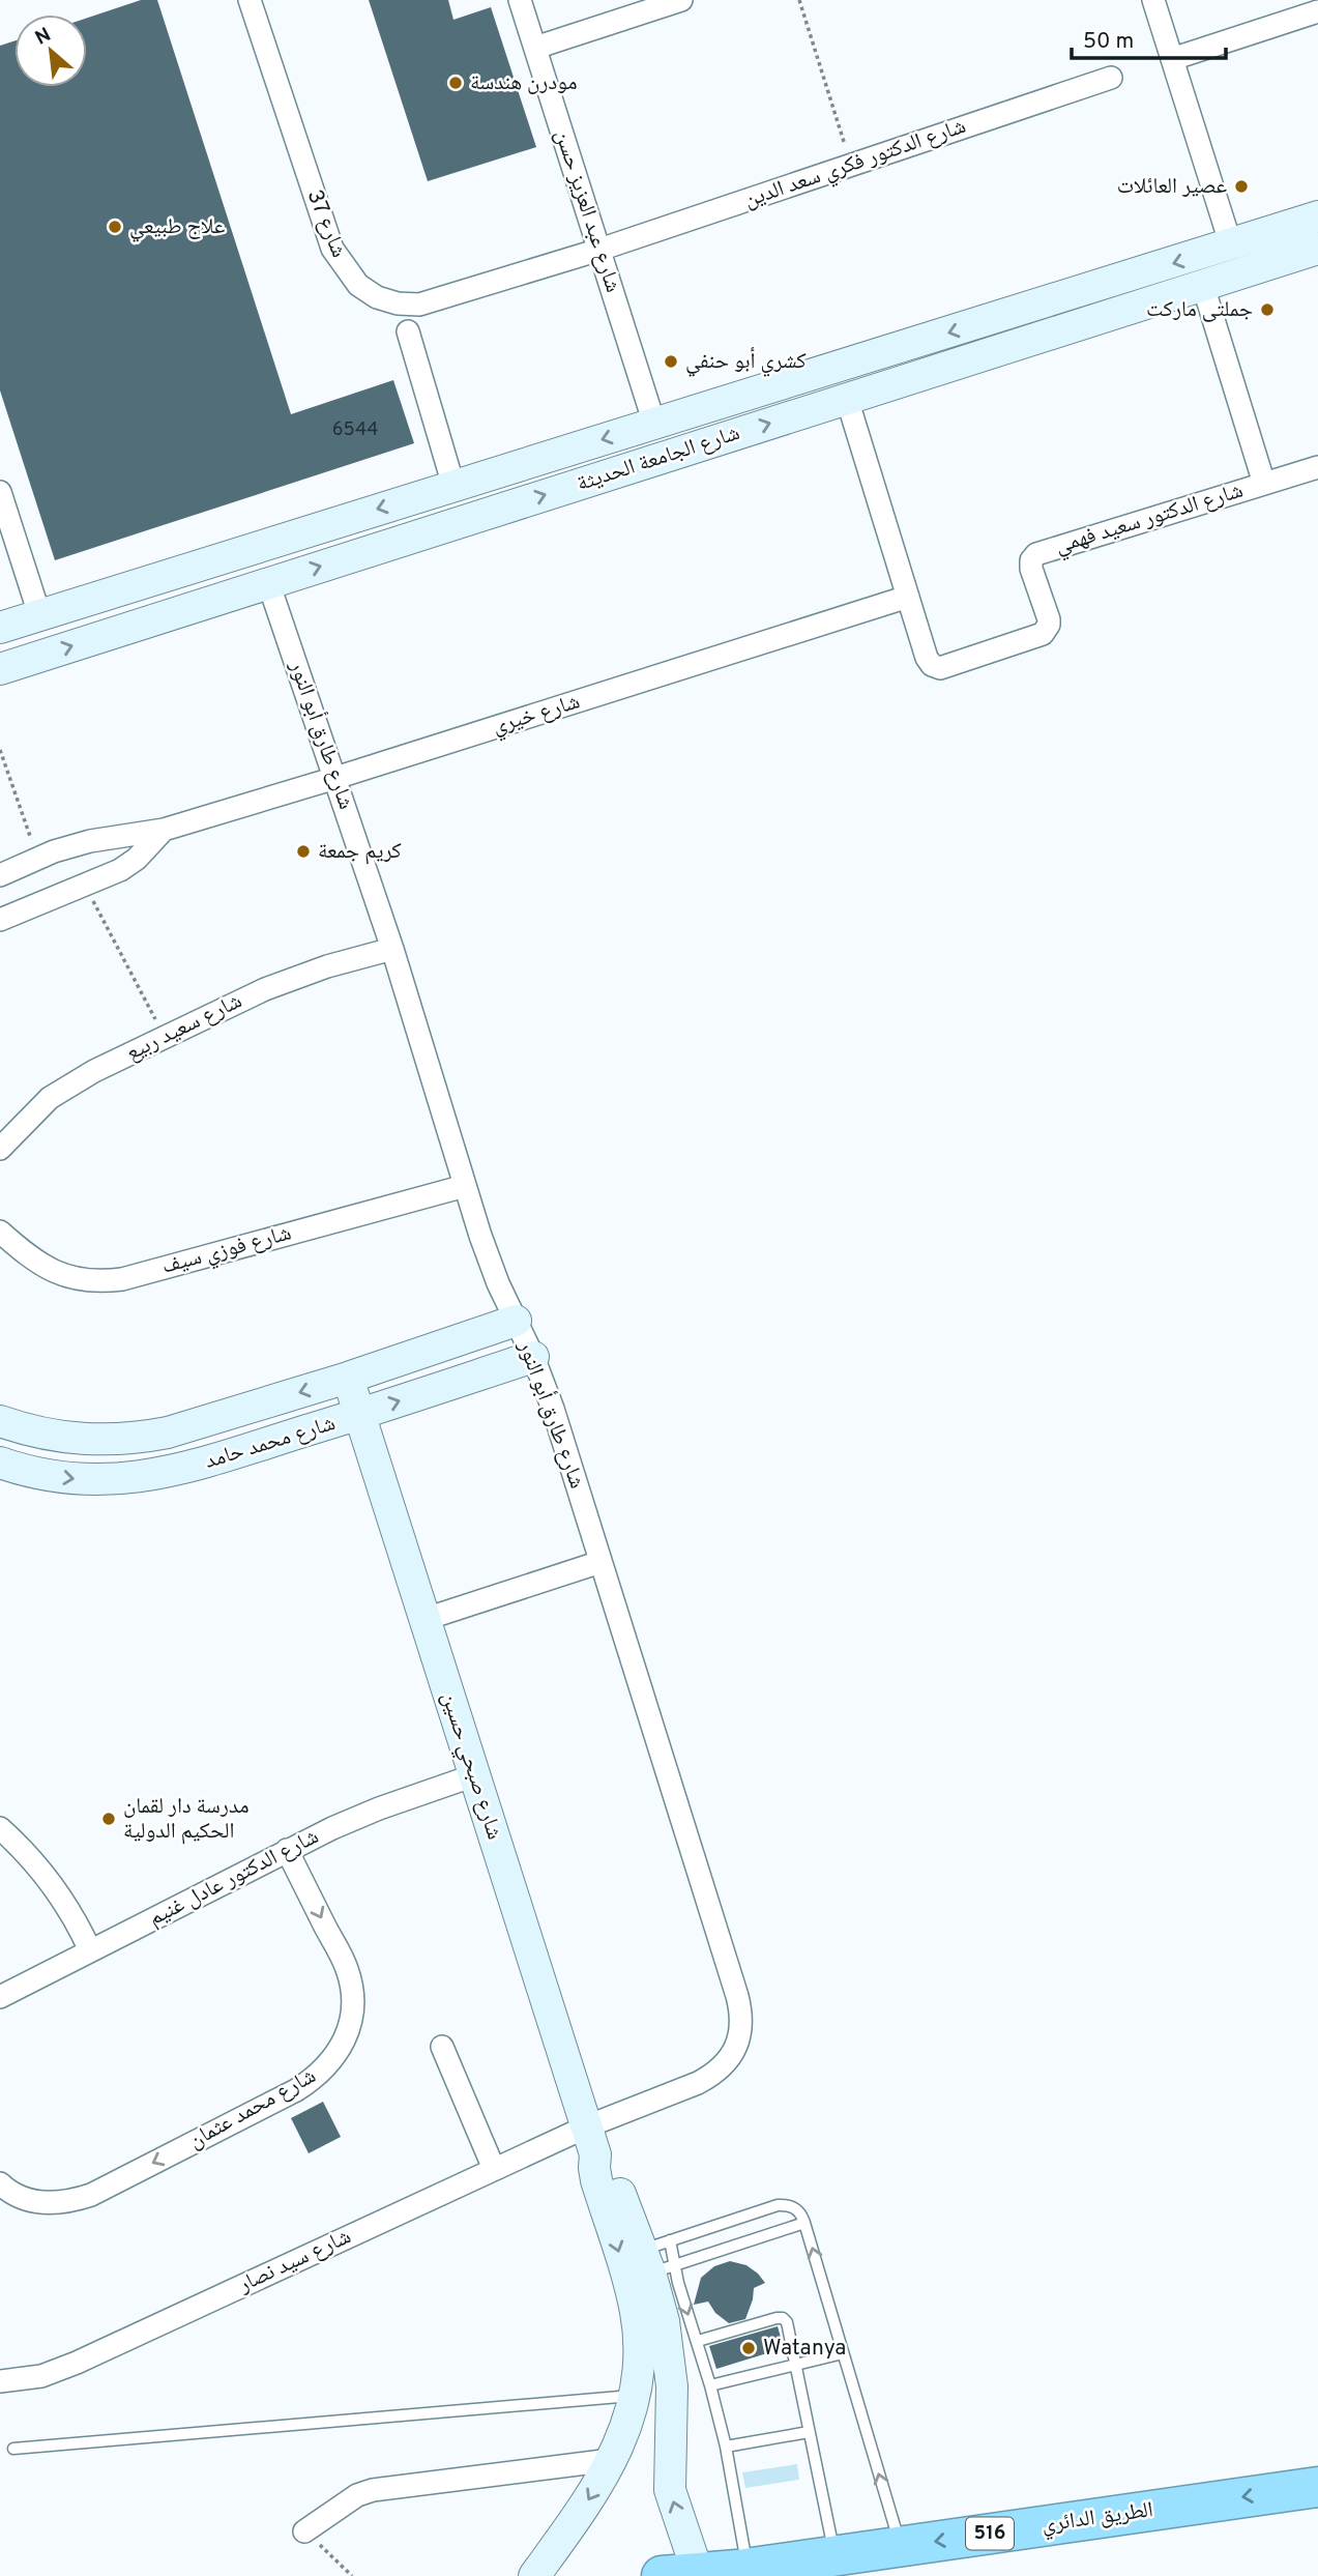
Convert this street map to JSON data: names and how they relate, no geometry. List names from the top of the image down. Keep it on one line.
{"streets":{"highway":["الطريق الدائري","516"],"street":["شارع الدكتور فكري سعد الدين","شارع عبد العزيز حسن","شارع 37","شارع الجامعة الحديثة","شارع الدكتور سعيد فهمي","شارع خيري","شارع طارق أبو النور","شارع سعيد ربيع","شارع فوزي سيف","شارع محمد حامد","شارع صبحي حسين","شارع الدكتور عادل غنيم","شارع محمد عثمان","شارع سيد نصار"]},"crossings":[["شارع الدكتور فكري سعد الدين","شارع عبد العزيز حسن"],["شارع الدكتور فكري سعد الدين","شارع 37"],["شارع عبد العزيز حسن","شارع 37"],["شارع عبد العزيز حسن","شارع الجامعة الحديثة"],["شارع الجامعة الحديثة","شارع طارق أبو النور"],["شارع الدكتور سعيد فهمي","شارع خيري"],["شارع خيري","شارع طارق أبو النور"],["شارع طارق أبو النور","شارع سعيد ربيع"],["شارع طارق أبو النور","شارع فوزي سيف"],["شارع طارق أبو النور","شارع محمد حامد"],["شارع طارق أبو النور","شارع صبحي حسين"],["شارع طارق أبو النور","شارع سيد نصار"],["شارع محمد حامد","شارع صبحي حسين"],["شارع صبحي حسين","شارع الدكتور عادل غنيم"],["شارع صبحي حسين","شارع سيد نصار"],["شارع صبحي حسين","الطريق الدائري"],["شارع الدكتور عادل غنيم","شارع محمد عثمان"]],"one_way":["الطريق الدائري"],"places":["مودرن هندسة","عصير العائلات","علاج طبيعي","جملتى ماركت","كشري أبو حنفي","كريم جمعة","مدرسة دار لقمان الحكيم الدولية","Watanya"],"house_numbers":["6544"],"scale_bar":"50 m","north":"top left"}
